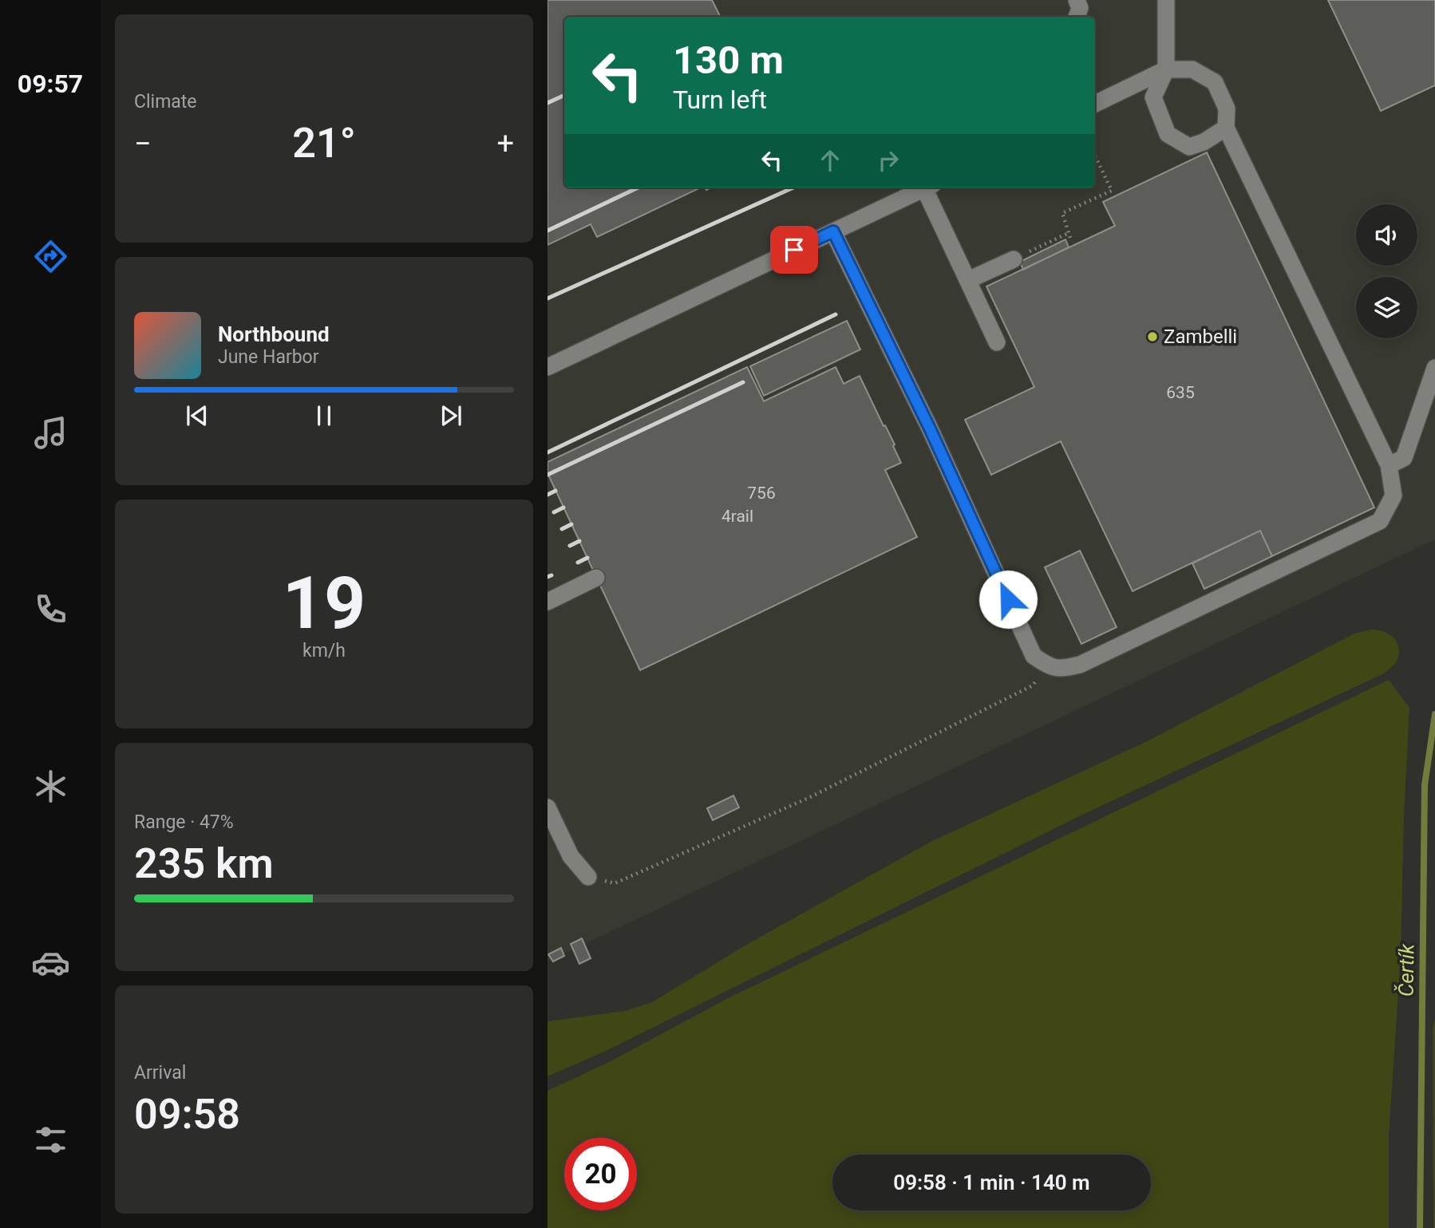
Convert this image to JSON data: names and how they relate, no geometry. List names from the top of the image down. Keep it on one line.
{"water":["Čertík"],"places":["Zambelli"],"house_numbers":["635","756","4rail"],"page":{"tabs":"09:57","tile":["Climate",["19","km/h"],["Range · 47%","235 km"],["Arrival","09:58"]],"turn":["130 m","Turn left"],"heat":["−","21°","+"],"song":["Northbound","June Harbor"],"limit":"20","trip":"09:58 · 1 min · 140 m"}}
